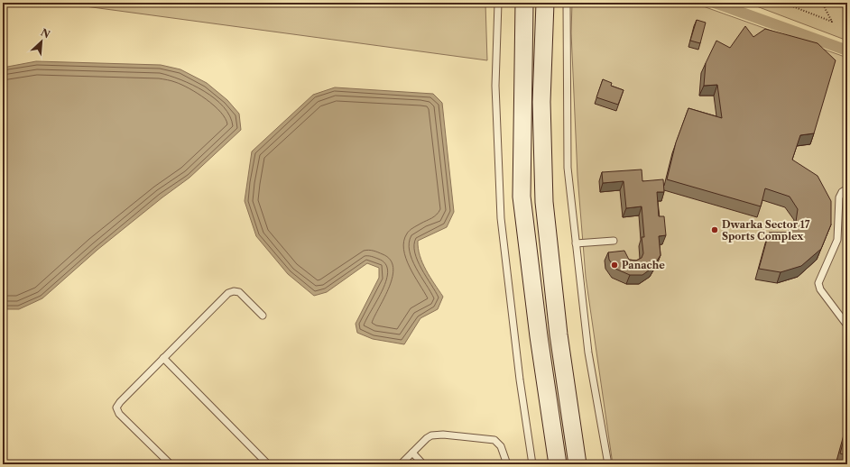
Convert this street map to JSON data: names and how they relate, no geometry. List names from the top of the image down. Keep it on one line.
{"places":["Dwarka Sector 17 Sports Complex","Panache"],"north":"top right"}
